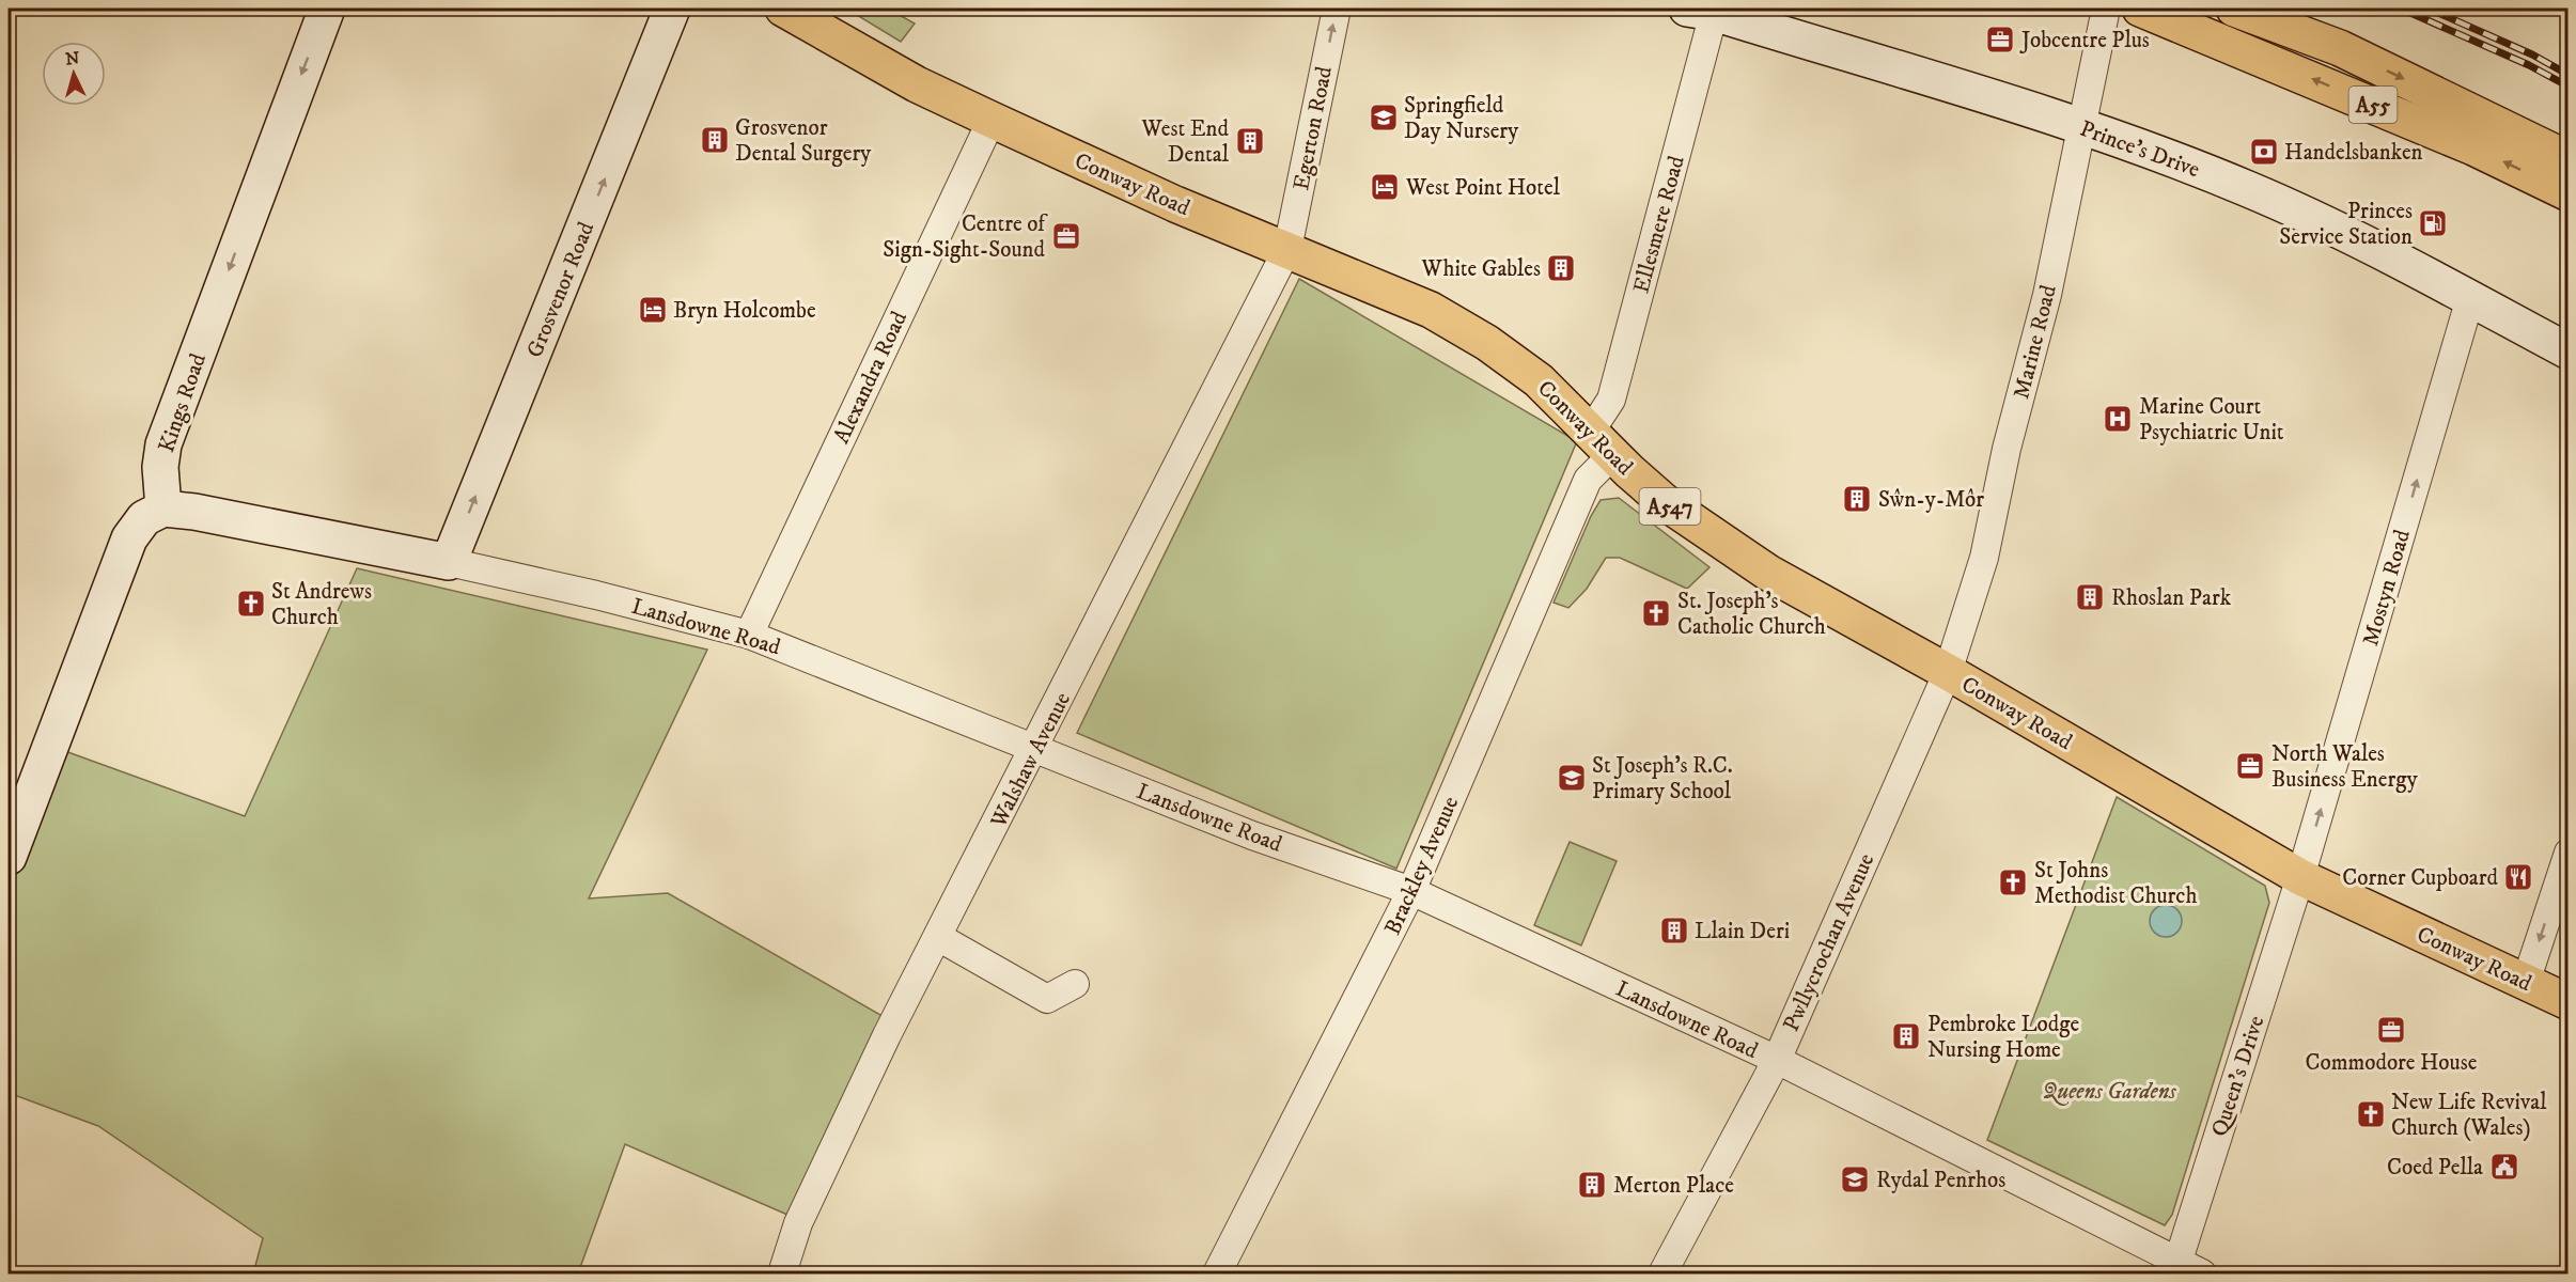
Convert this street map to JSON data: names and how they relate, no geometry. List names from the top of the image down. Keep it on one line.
{"streets":{"main road":["A55","Prince's Drive","Conway Road","Grosvenor Road","Kings Road","A547","Lansdowne Road"],"street":["Egerton Road","Ellesmere Road","Marine Road","Alexandra Road","Mostyn Road","Walshaw Avenue","Brackley Avenue","Pwllycrochan Avenue","Queen's Drive"]},"crossings":[["Egerton Road","Conway Road"],["Egerton Road","Walshaw Avenue"],["Prince's Drive","Ellesmere Road"],["Prince's Drive","Marine Road"],["Prince's Drive","Mostyn Road"],["Conway Road","Ellesmere Road"],["Conway Road","Marine Road"],["Conway Road","Alexandra Road"],["Conway Road","Mostyn Road"],["Conway Road","Walshaw Avenue"],["Conway Road","Brackley Avenue"],["Conway Road","Pwllycrochan Avenue"],["Conway Road","Queen's Drive"],["Ellesmere Road","Brackley Avenue"],["Grosvenor Road","Lansdowne Road"],["Marine Road","Pwllycrochan Avenue"],["Alexandra Road","Lansdowne Road"],["Kings Road","Lansdowne Road"],["Mostyn Road","Queen's Drive"],["Lansdowne Road","Walshaw Avenue"],["Lansdowne Road","Brackley Avenue"],["Lansdowne Road","Pwllycrochan Avenue"],["Lansdowne Road","Queen's Drive"]],"one_way":["Egerton Road","Grosvenor Road","Kings Road","Mostyn Road"],"parks":["Queens Gardens"],"places":{"office":["Jobcentre Plus","Centre of Sign-Sight-Sound","North Wales Business Energy","Commodore House"],"school or university":["Springfield Day Nursery","St Joseph's R.C. Primary School","Rydal Penrhos"],"building":["Grosvenor Dental Surgery","West End Dental","White Gables","Sŵn-y-Môr","Rhoslan Park","Llain Deri","Pembroke Lodge Nursing Home","Merton Place"],"bank":["Handelsbanken"],"hotel":["West Point Hotel","Bryn Holcombe"],"fuel station":["Princes Service Station"],"hospital":["Marine Court Psychiatric Unit"],"church":["St Andrews Church","St. Joseph's Catholic Church","St Johns Methodist Church","New Life Revival Church (Wales)"],"restaurant":["Corner Cupboard"],"public building":["Coed Pella"]},"north":"top"}
